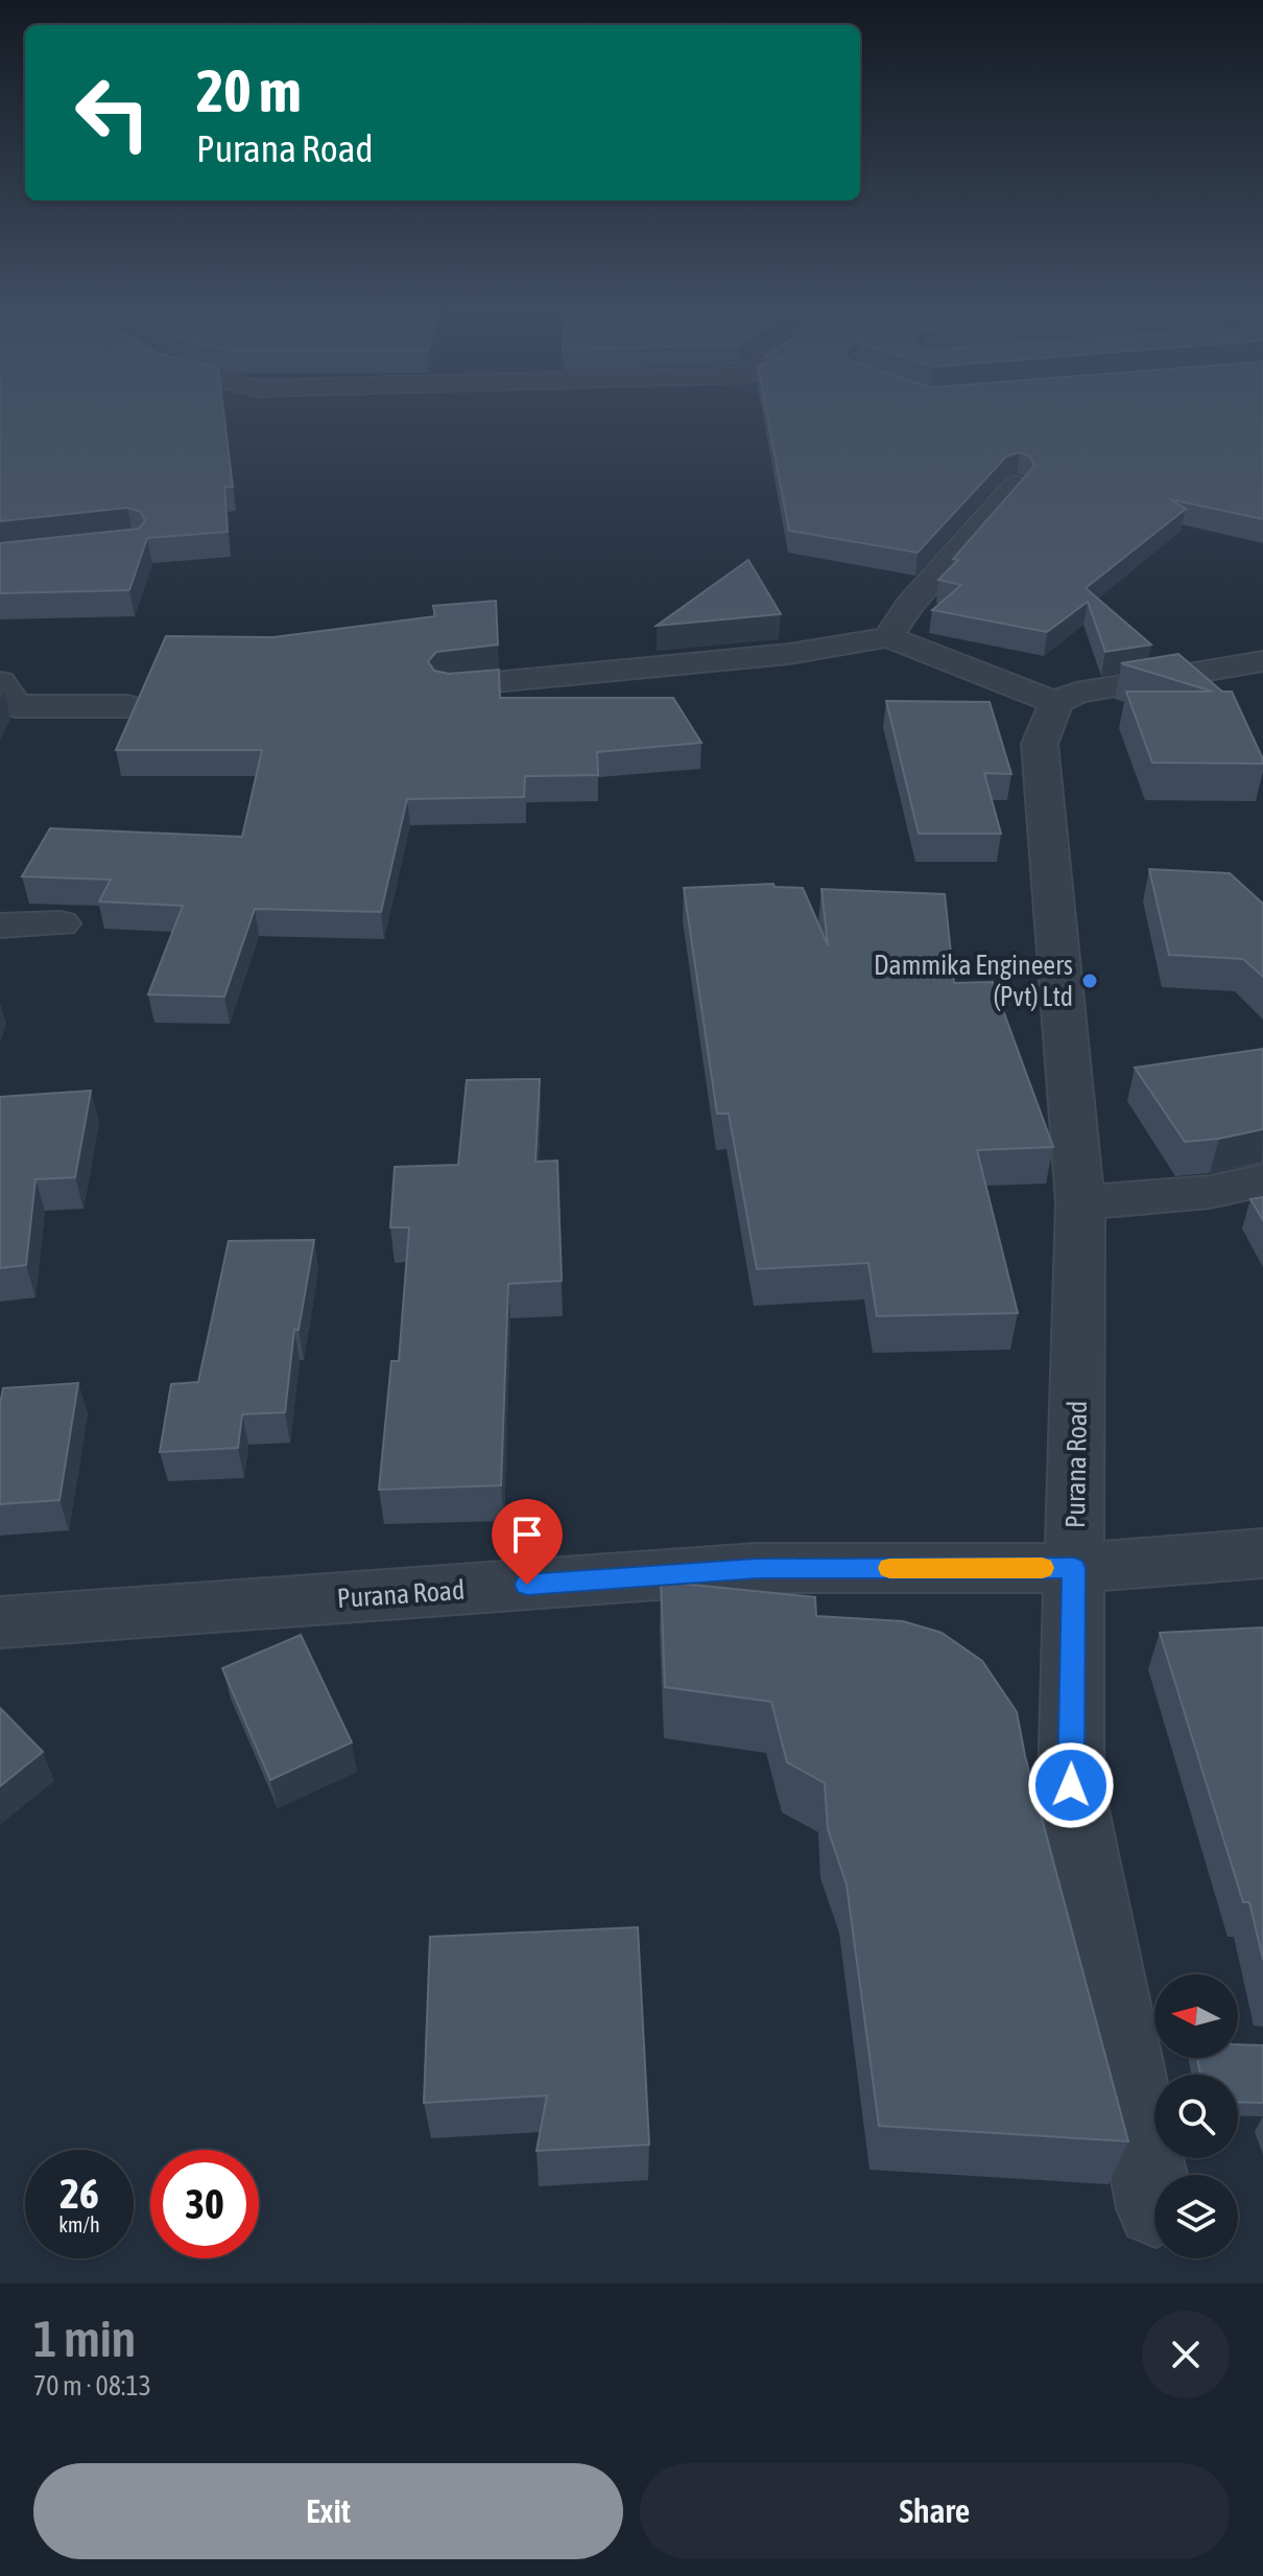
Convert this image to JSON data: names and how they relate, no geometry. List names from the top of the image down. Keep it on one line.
{"streets":{"street":["Purana Road"]},"places":["Dammika Engineers (Pvt) Ltd"],"north":"left","page":{"turn":["20 m","Purana Road"],"speed":"26 km/h","limit":"30","heading":["1 min","70 m · 08:13"],"buttons":["Exit","Share"]}}
